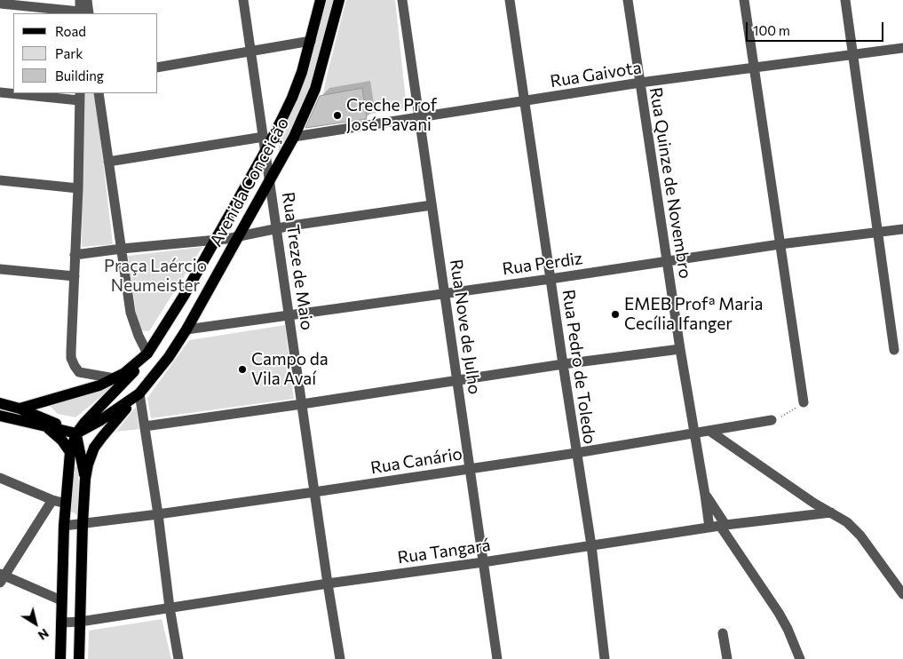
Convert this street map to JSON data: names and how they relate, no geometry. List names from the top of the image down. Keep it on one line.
{"streets":{"main road":["Avenida Conceição"],"street":["Rua Gaivota","Rua Quinze de Novembro","Rua Treze de Maio","Rua Perdiz","Rua Nove de Julho","Rua Pedro de Toledo","Rua Canário","Rua Tangará"]},"crossings":[["Rua Gaivota","Avenida Conceição"],["Rua Gaivota","Rua Quinze de Novembro"],["Rua Gaivota","Rua Nove de Julho"],["Rua Gaivota","Rua Pedro de Toledo"],["Avenida Conceição","Rua Treze de Maio"],["Avenida Conceição","Rua Perdiz"],["Rua Quinze de Novembro","Rua Perdiz"],["Rua Quinze de Novembro","Rua Canário"],["Rua Quinze de Novembro","Rua Tangará"],["Rua Treze de Maio","Rua Perdiz"],["Rua Treze de Maio","Rua Canário"],["Rua Treze de Maio","Rua Tangará"],["Rua Perdiz","Rua Nove de Julho"],["Rua Perdiz","Rua Pedro de Toledo"],["Rua Nove de Julho","Rua Canário"],["Rua Nove de Julho","Rua Tangará"],["Rua Pedro de Toledo","Rua Canário"],["Rua Pedro de Toledo","Rua Tangará"]],"parks":["Praça Laércio Neumeister"],"places":["Creche Prof José Pavani","EMEB Profª Maria Cecília Ifanger","Campo da Vila Avaí"],"legend":["Road","Park","Building"],"scale_bar":"100 m","north":"bottom right"}
